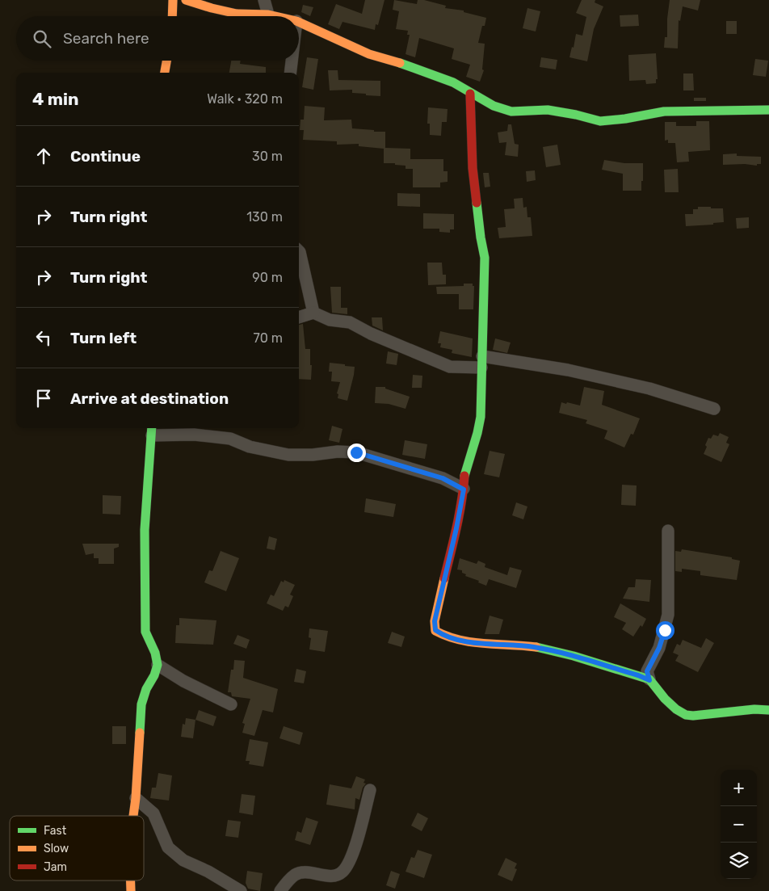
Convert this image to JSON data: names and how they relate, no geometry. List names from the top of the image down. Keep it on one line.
{"legend":["Fast","Slow","Jam"],"page":{"search":"Search here","heading":["4 min","Walk · 320 m"],"list":[["Continue","30 m"],["Turn right","130 m"],["Turn right","90 m"],["Turn left","70 m"],"Arrive at destination"],"map_buttons":["+","−"]}}
